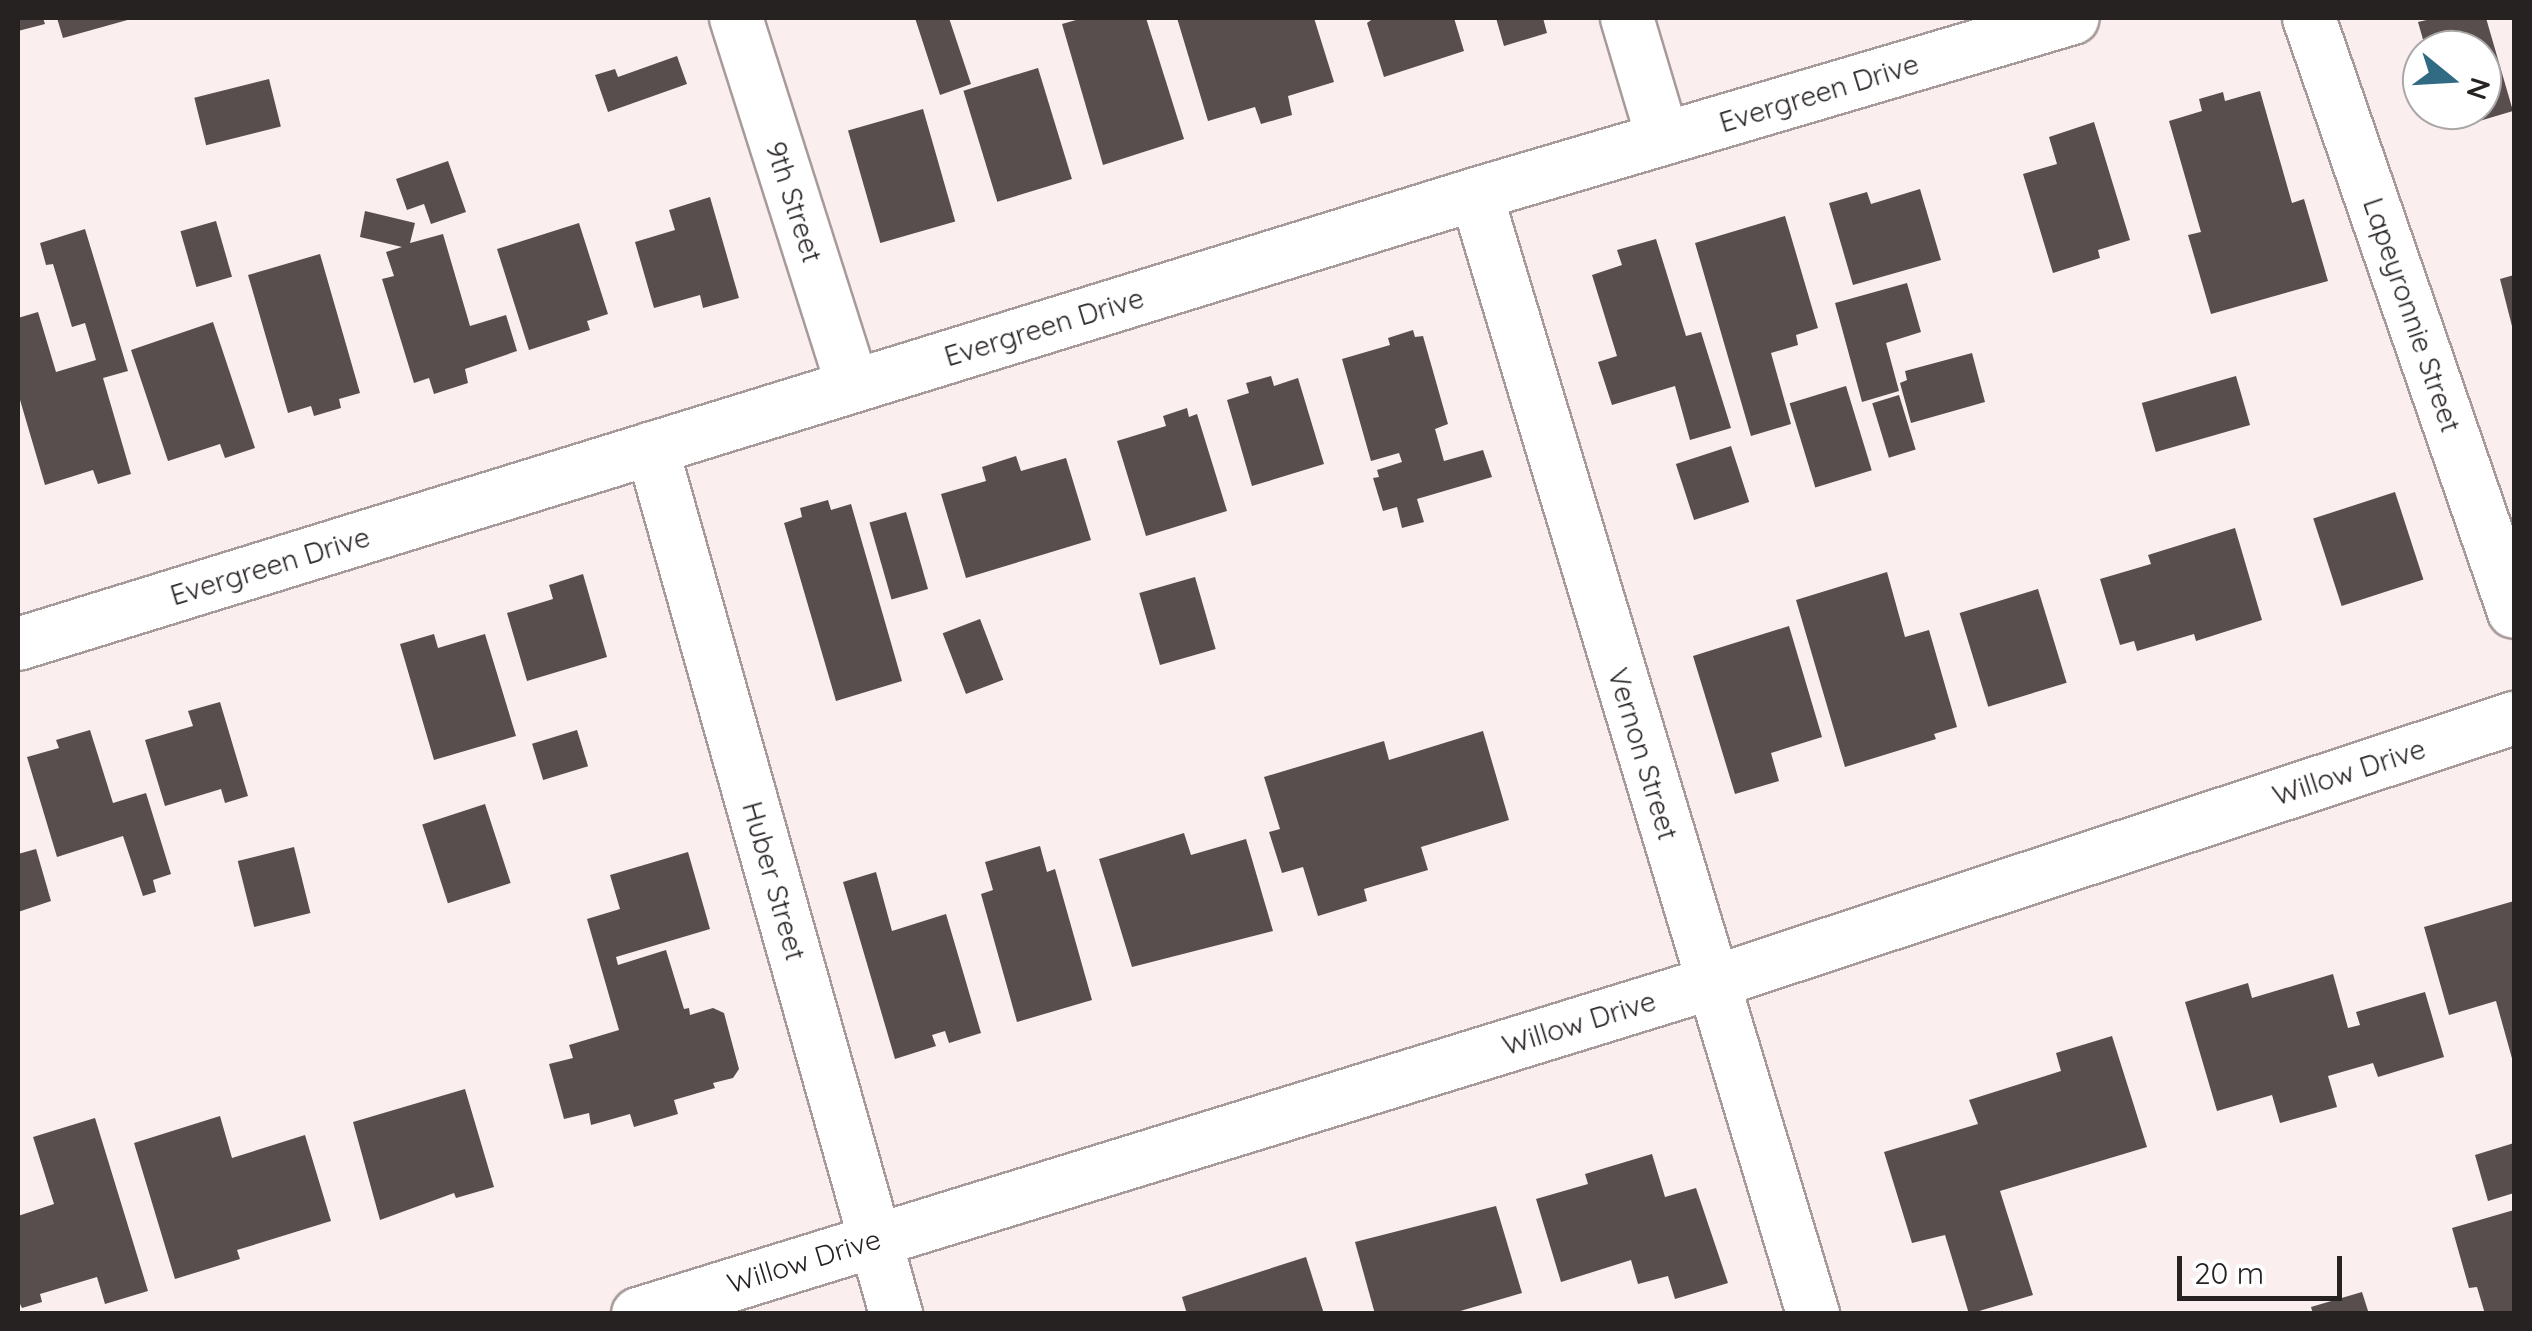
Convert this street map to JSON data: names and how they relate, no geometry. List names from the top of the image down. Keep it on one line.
{"streets":{"street":["Evergreen Drive","9th Street","Lapeyronnie Street","Vernon Street","Willow Drive","Huber Street"]},"crossings":[["Evergreen Drive","9th Street"],["Evergreen Drive","Vernon Street"],["Evergreen Drive","Huber Street"],["Vernon Street","Willow Drive"],["Willow Drive","Huber Street"]],"scale_bar":"20 m","north":"right"}
